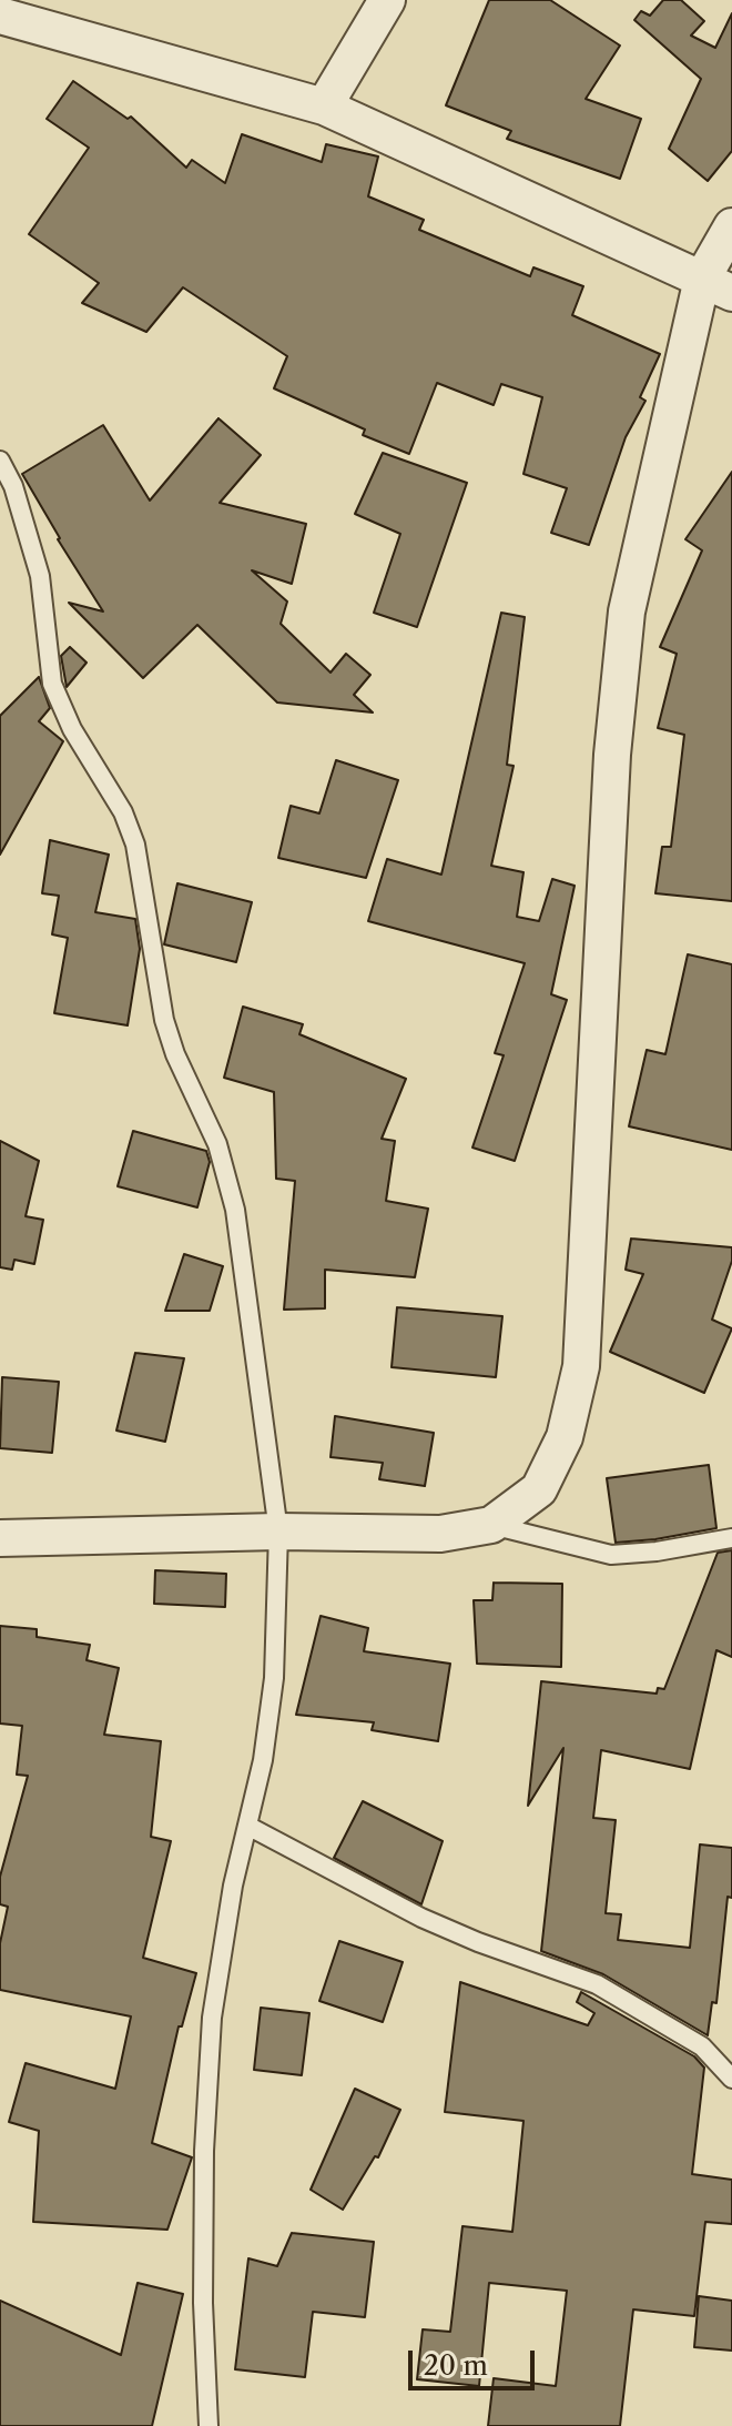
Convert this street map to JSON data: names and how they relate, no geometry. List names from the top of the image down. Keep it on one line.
{"scale_bar":"20 m"}
